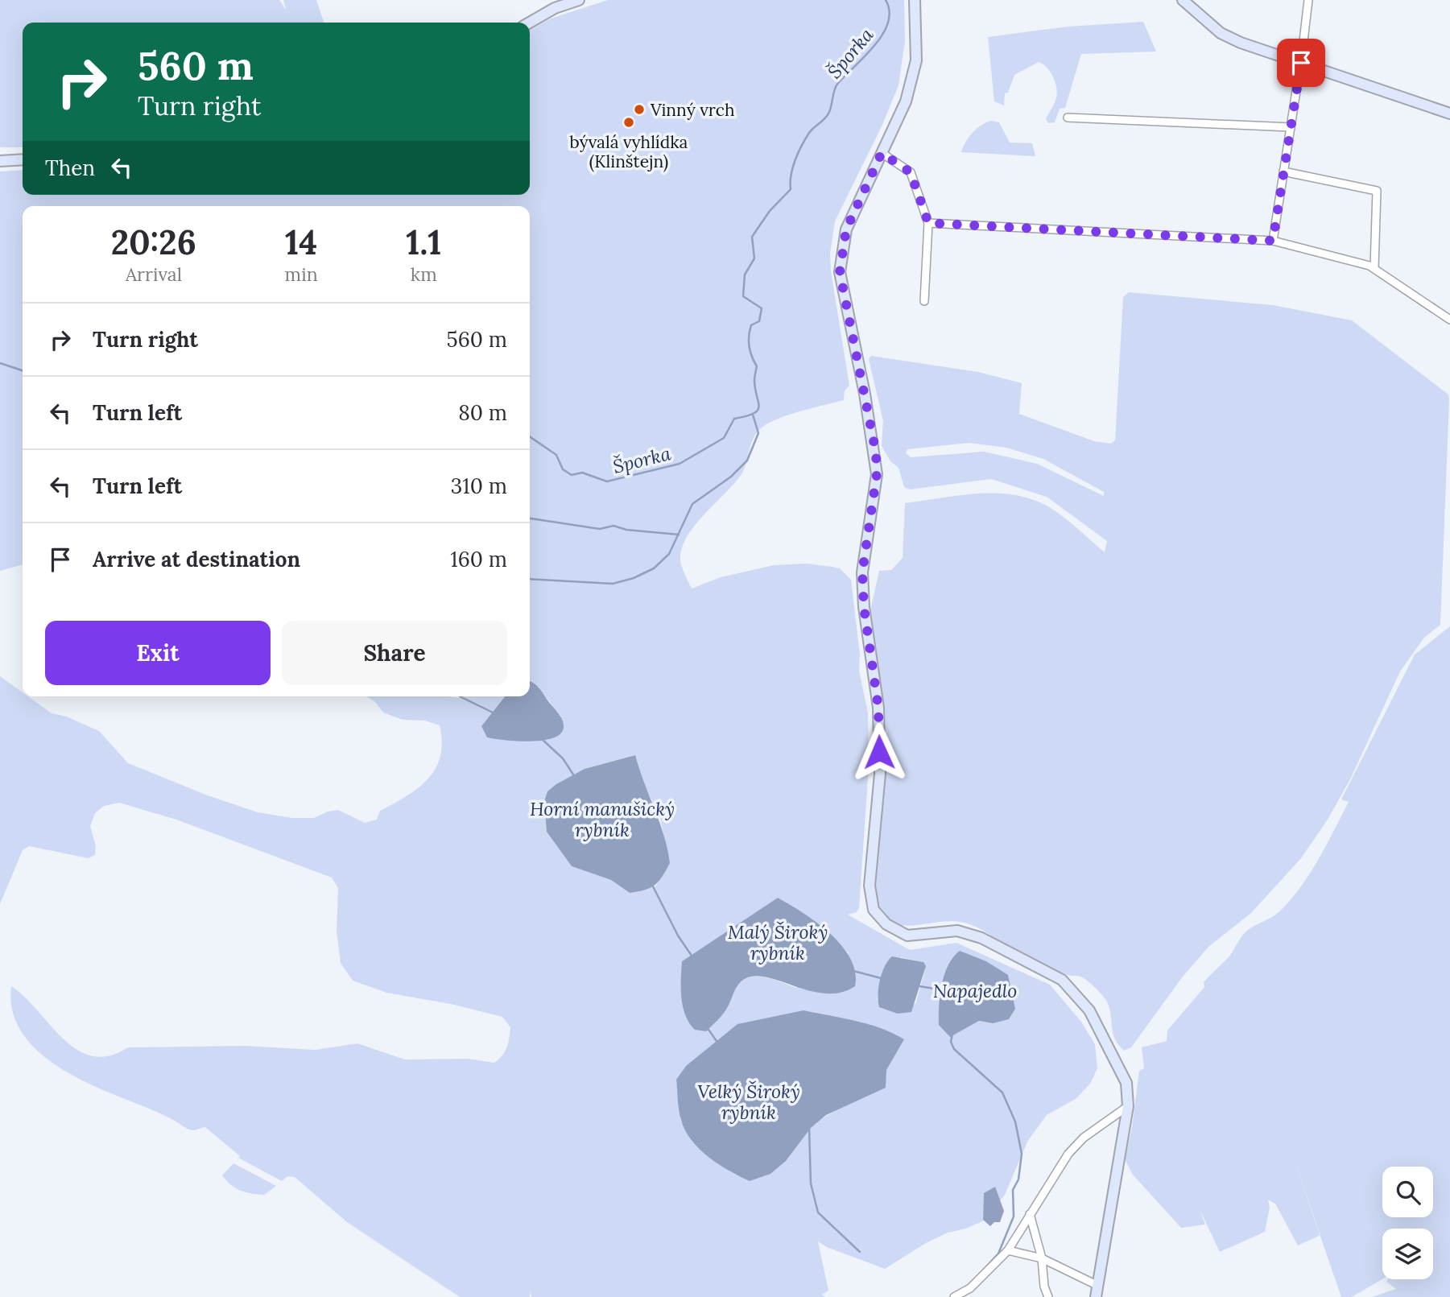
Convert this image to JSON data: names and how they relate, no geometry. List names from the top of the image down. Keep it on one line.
{"water":["Šporka","Horní manušický rybník","Malý Široký rybník","Napajedlo","Velký Široký rybník"],"places":["Vinný vrch","bývalá vyhlídka (Klinštejn)"],"page":{"turn":["560 m","Turn right"],"then":"Then","eta":["20:26","Arrival","14","min","1.1","km"],"list":[{"name":"Turn right","value":"560 m"},{"name":"Turn left","value":"80 m"},{"name":"Turn left","value":"310 m"},{"name":"Arrive at destination","value":"160 m"}],"buttons":["Exit","Share"]}}
